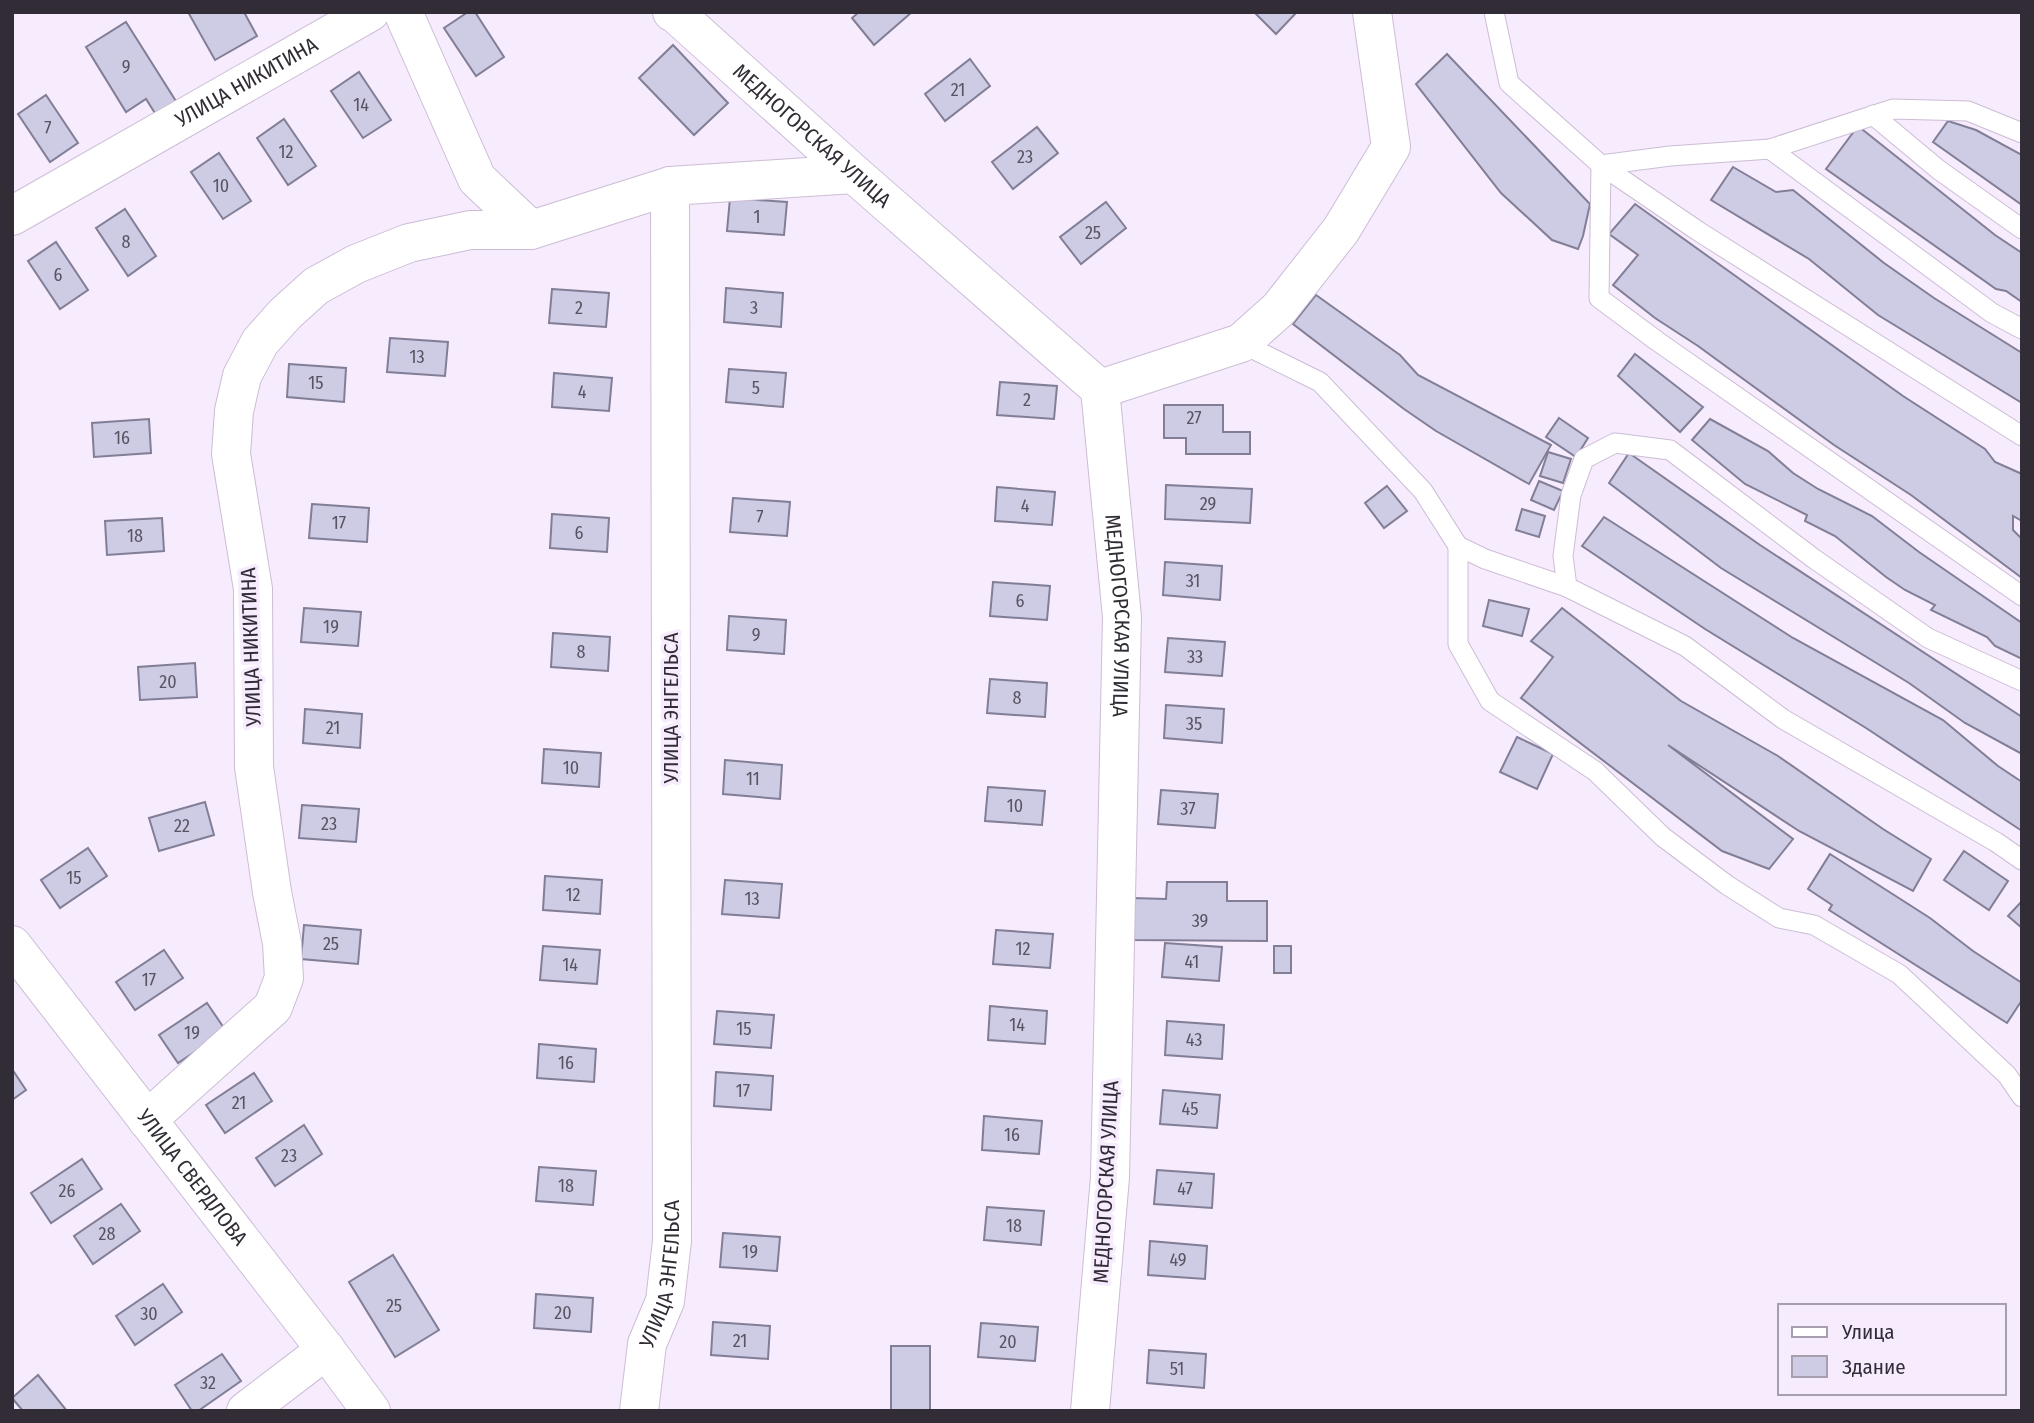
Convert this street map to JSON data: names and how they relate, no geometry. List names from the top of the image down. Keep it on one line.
{"streets":{"street":["УЛИЦА НИКИТИНА","МЕДНОГОРСКАЯ УЛИЦА","УЛИЦА ЭНГЕЛЬСА","УЛИЦА СВЕРДЛОВА"]},"crossings":[["УЛИЦА НИКИТИНА","УЛИЦА ЭНГЕЛЬСА"],["УЛИЦА НИКИТИНА","УЛИЦА СВЕРДЛОВА"]],"house_numbers":["9","21","14","7","12","23","10","1","25","8","6","2","3","13","15","5","4","2","27","16","29","4","7","17","6","18","31","6","19","9","8","33","20","8","35","21","10","11","10","37","23","22","15","12","13","39","25","12","41","14","17","14","15","19","43","16","17","21","45","16","23","18","47","26","18","28","19","49","25","20","30","21","20","51","32"],"legend":["Улица","Здание"]}
